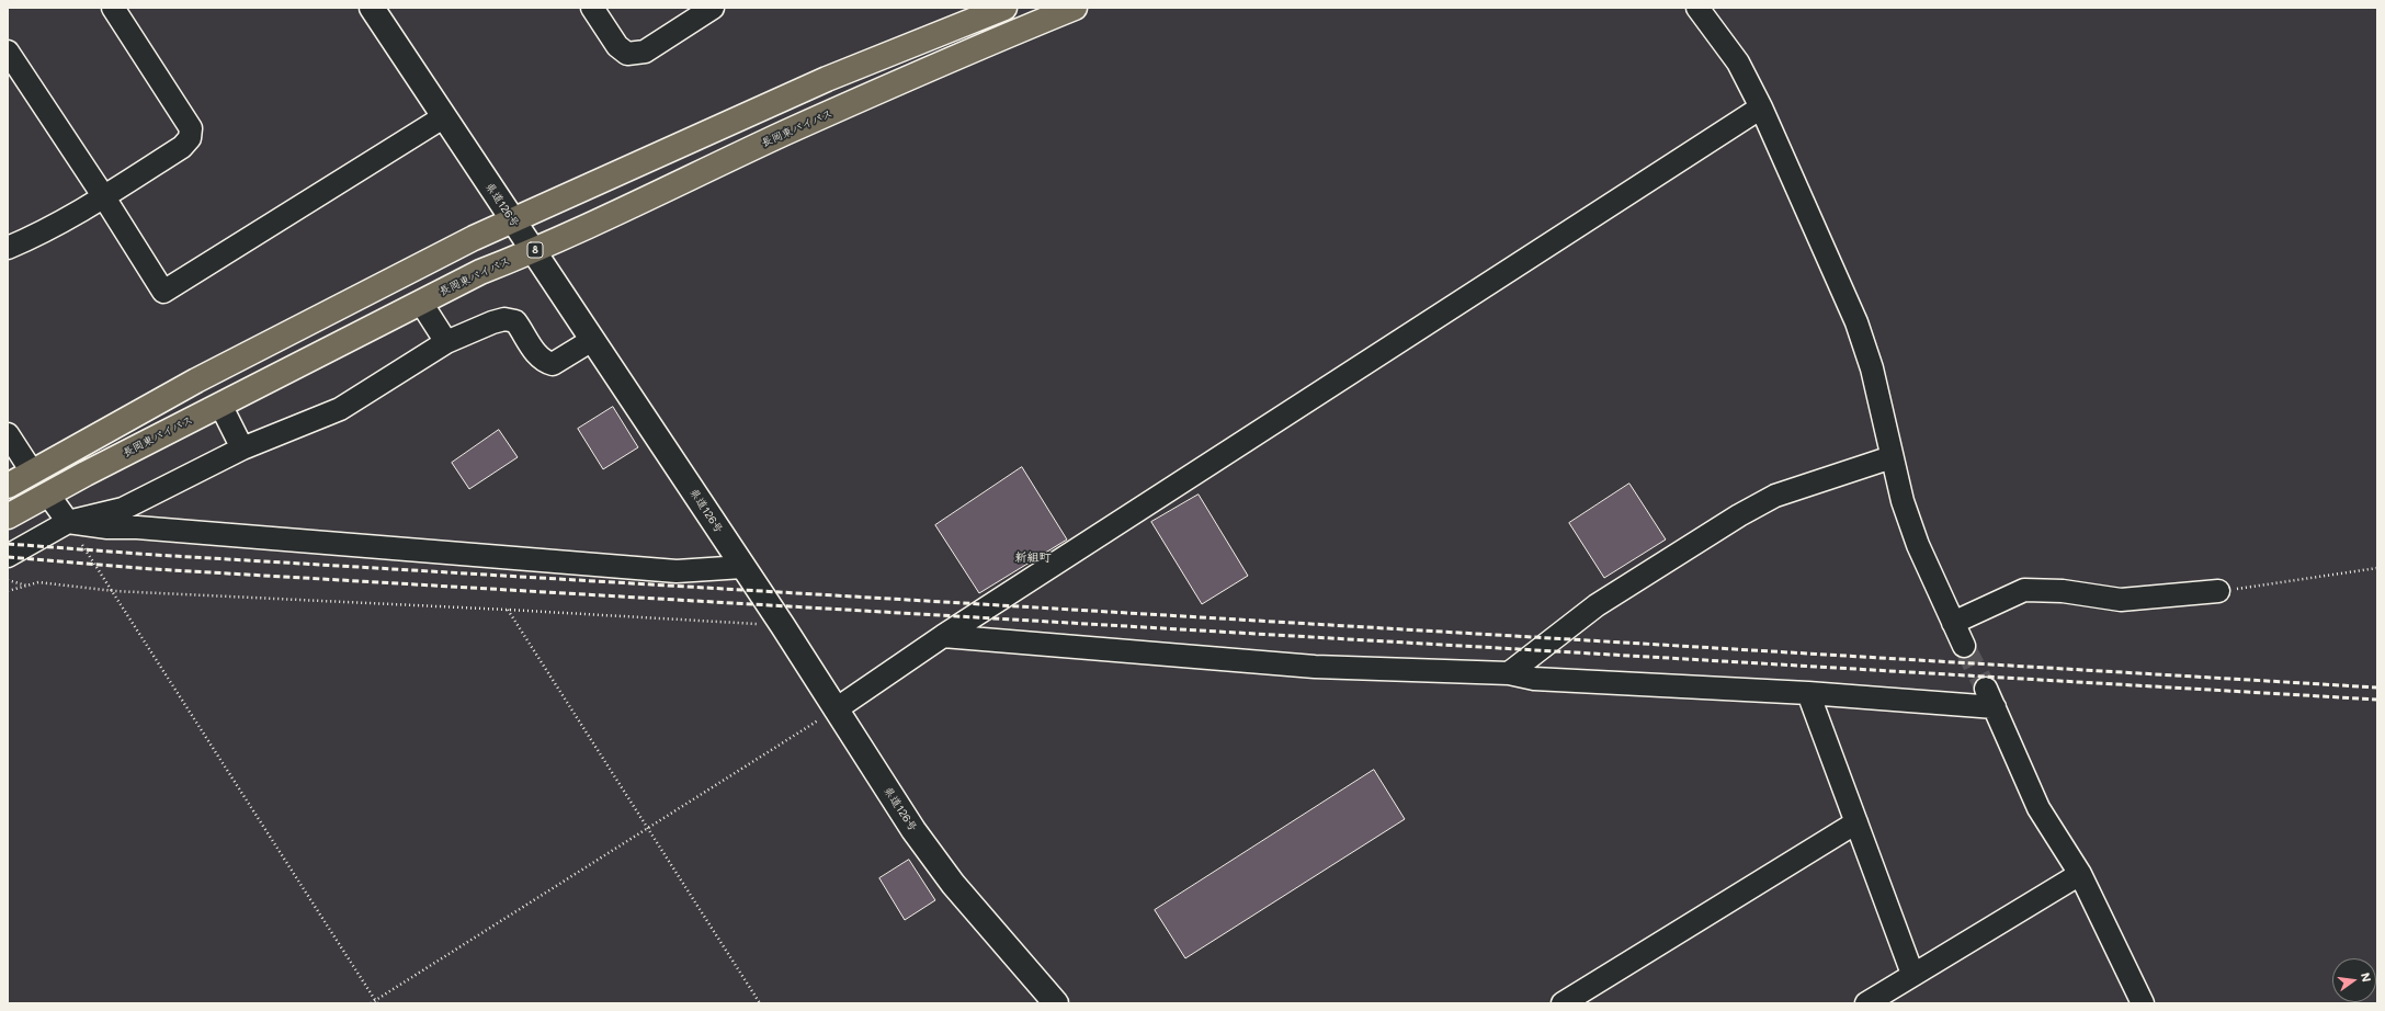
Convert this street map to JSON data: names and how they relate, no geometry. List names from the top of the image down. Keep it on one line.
{"streets":{"highway":["長岡東バイパス","8"],"main road":["県道126号"]},"crossings":[["長岡東バイパス","県道126号"]],"districts":["新組町"],"north":"right"}
